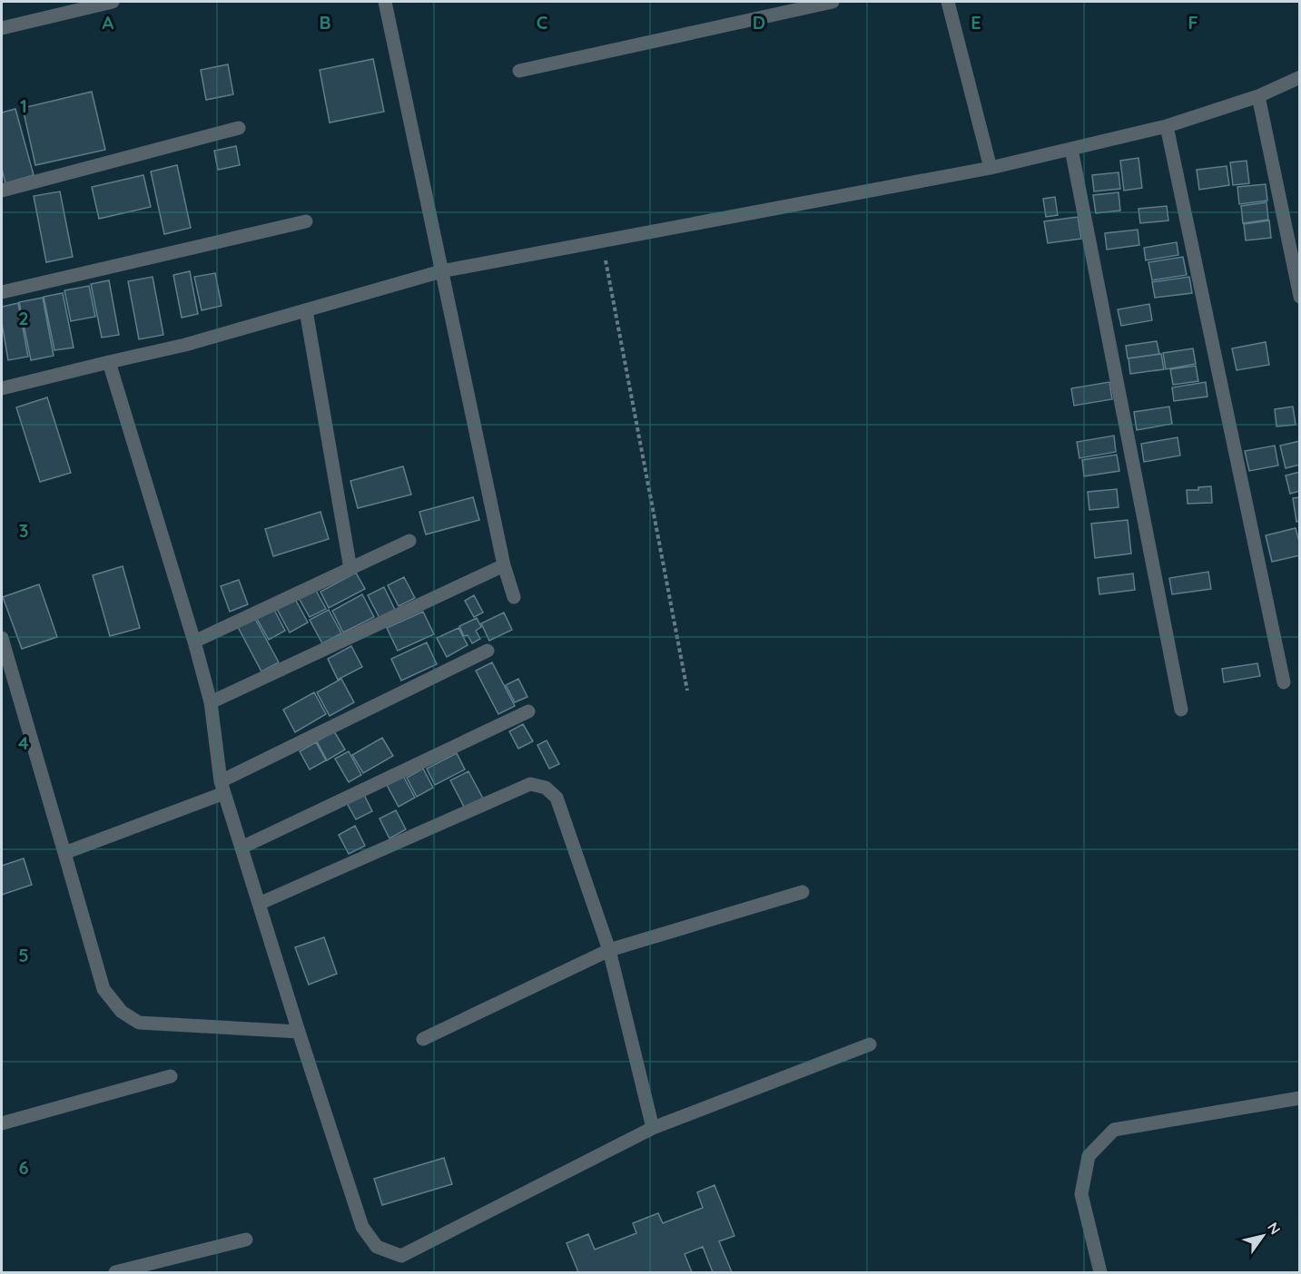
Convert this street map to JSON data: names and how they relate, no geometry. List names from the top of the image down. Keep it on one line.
{"north":"top right","grid":{"columns":["A","B","C","D","E","F"],"rows":["1","2","3","4","5","6"]}}
